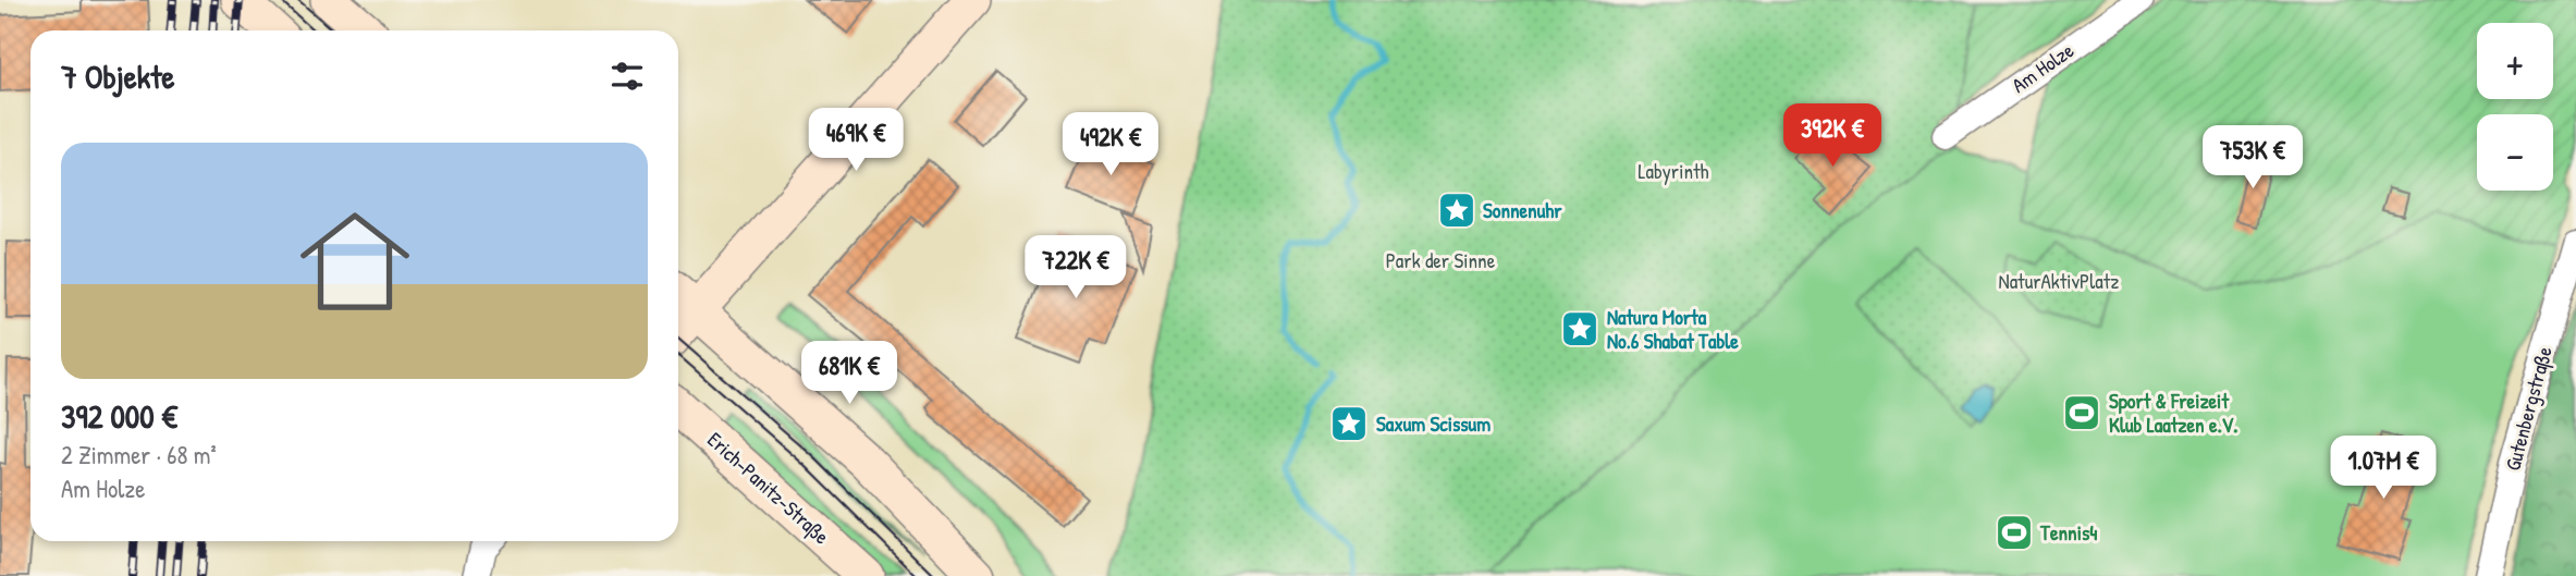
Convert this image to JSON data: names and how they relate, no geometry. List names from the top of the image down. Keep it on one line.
{"streets":{"main road":["Erich-Panitz-Straße"],"street":["Am Holze","Gutenbergstraße"]},"parks":["Labyrinth","Park der Sinne","NaturAktivPlatz"],"places":{"place":["Sonnenuhr","Natura Morta No.6 Shabat Table","Saxum Scissum"],"sports":["Sport & Freizeit Klub Laatzen e.V.","Tennis4"]},"page":{"map_buttons":["+","−"],"heading":"7 Objekte","price":["392K €","469K €","492K €","753K €","722K €","681K €","1.07M €"],"list":[{"name":"392 000 €","note":"2 Zimmer · 68 m² · Am Holze"}]}}
